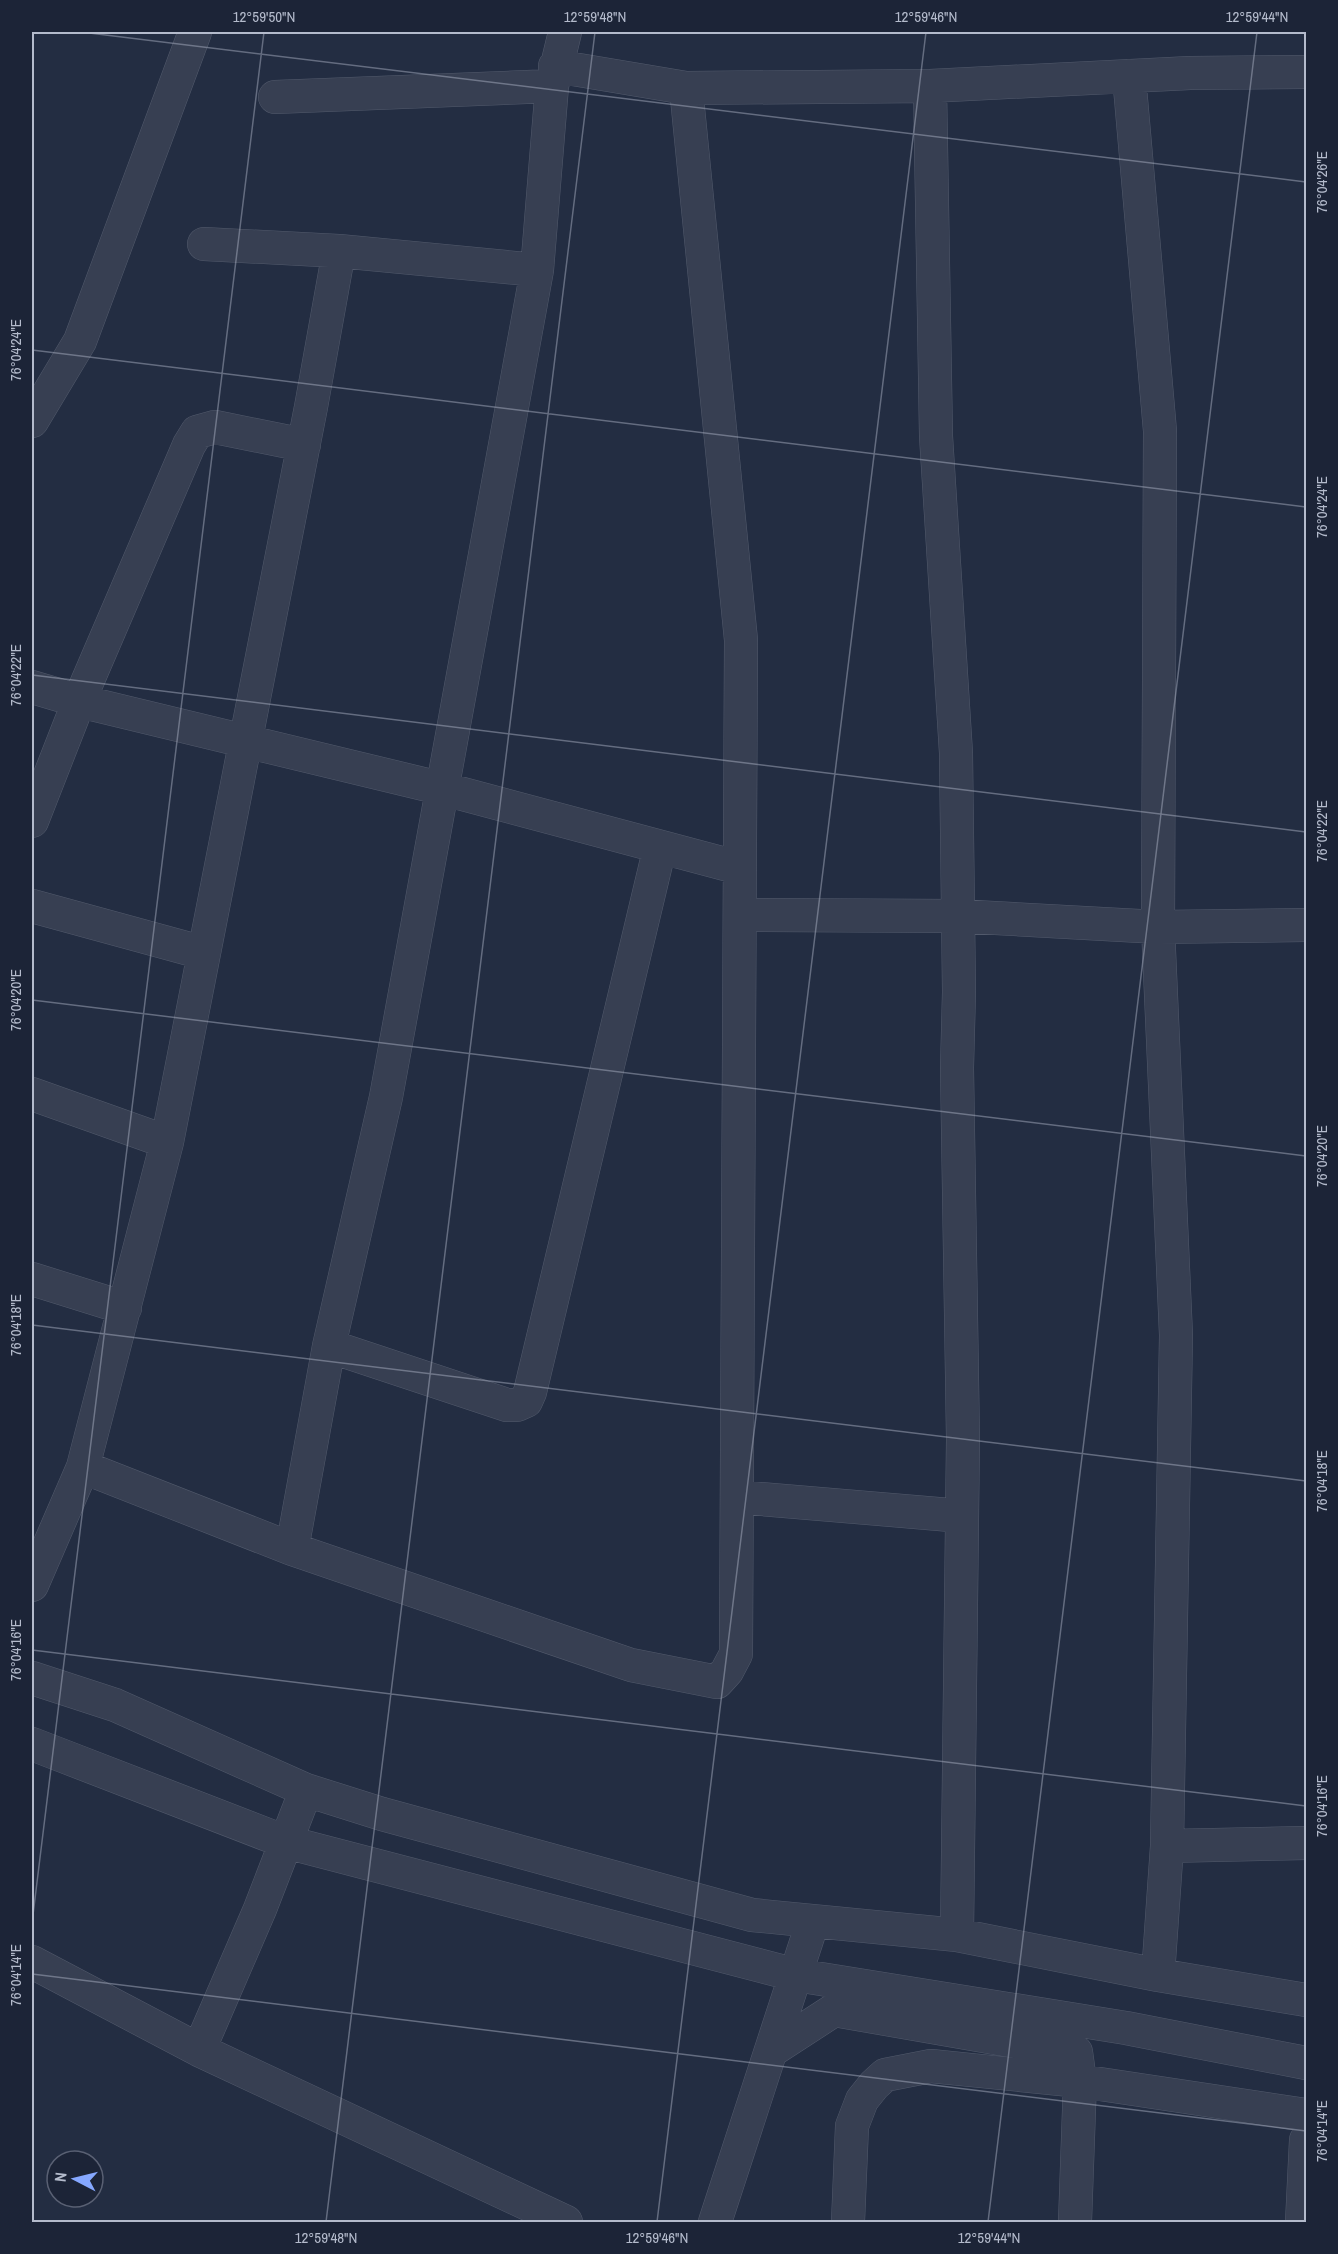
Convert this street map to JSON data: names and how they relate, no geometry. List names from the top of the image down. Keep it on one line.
{"north":"left","coordinates":["12°59'50\"N","12°59'48\"N","12°59'46\"N","12°59'44\"N","76°04'26\"E","76°04'24\"E","76°04'22\"E","76°04'20\"E","76°04'18\"E","76°04'16\"E","76°04'14\"E"]}
